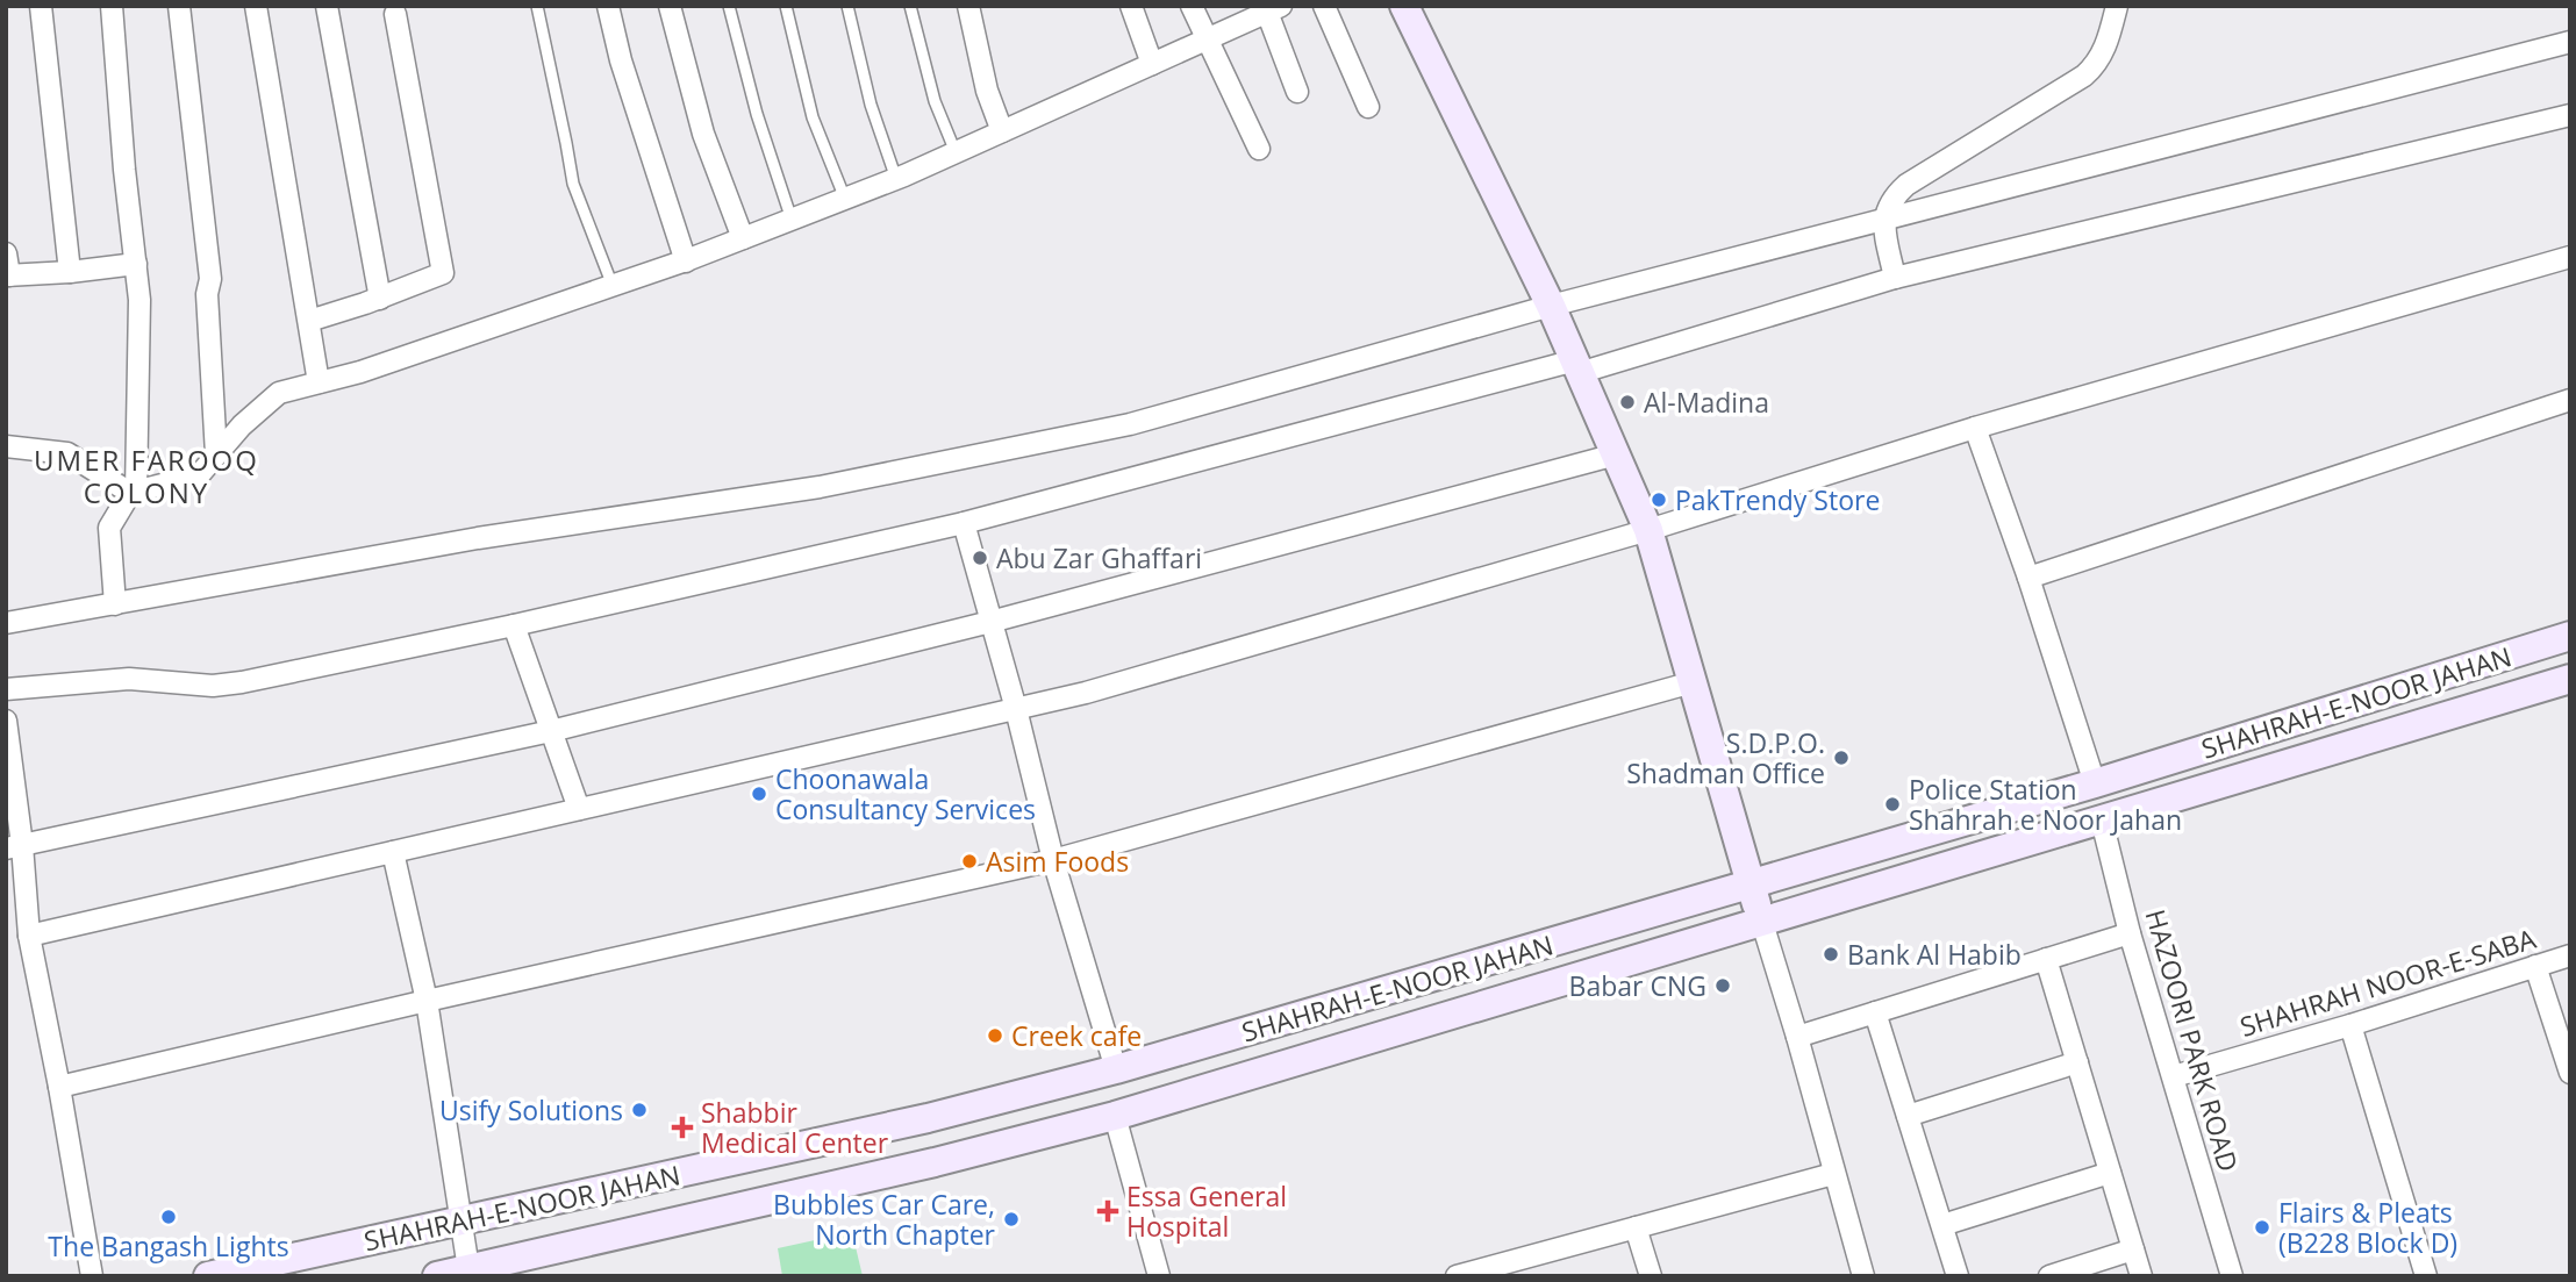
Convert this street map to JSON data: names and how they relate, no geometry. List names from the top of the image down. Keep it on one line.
{"streets":{"main road":["SHAHRAH-E-NOOR JAHAN"],"street":["SHAHRAH NOOR-E-SABA","HAZOORI PARK ROAD"]},"crossings":[["SHAHRAH-E-NOOR JAHAN","HAZOORI PARK ROAD"],["SHAHRAH NOOR-E-SABA","HAZOORI PARK ROAD"]],"districts":["UMER FAROOQ COLONY"],"places":{"other":["Al-Madina","PakTrendy Store","Abu Zar Ghaffari","S.D.P.O. Shadman Office","Choonawala Consultancy Services","Police Station Shahrah e Noor Jahan","Asim Foods","Bank Al Habib","Babar CNG","Creek cafe","Usify Solutions","The Bangash Lights","Bubbles Car Care, North Chapter","Flairs & Pleats (B228 Block D)"],"health":["Shabbir Medical Center","Essa General Hospital"]}}
